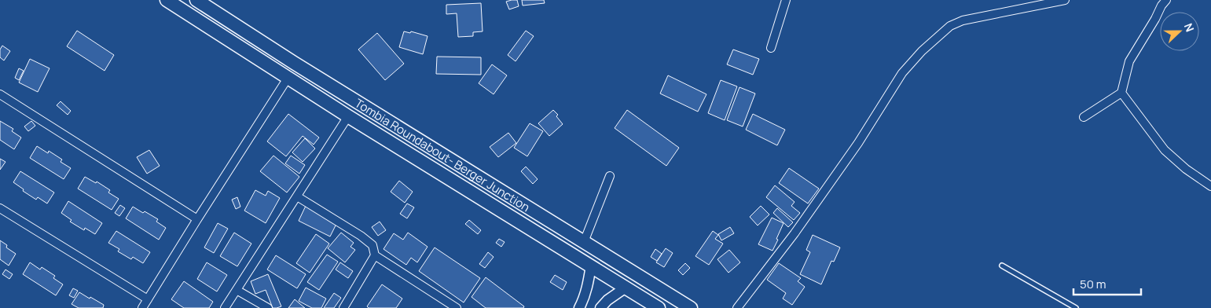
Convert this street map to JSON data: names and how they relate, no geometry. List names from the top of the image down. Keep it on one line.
{"streets":{"main road":["Tombia Roundabout- Berger Junction"]},"scale_bar":"50 m","north":"right"}
